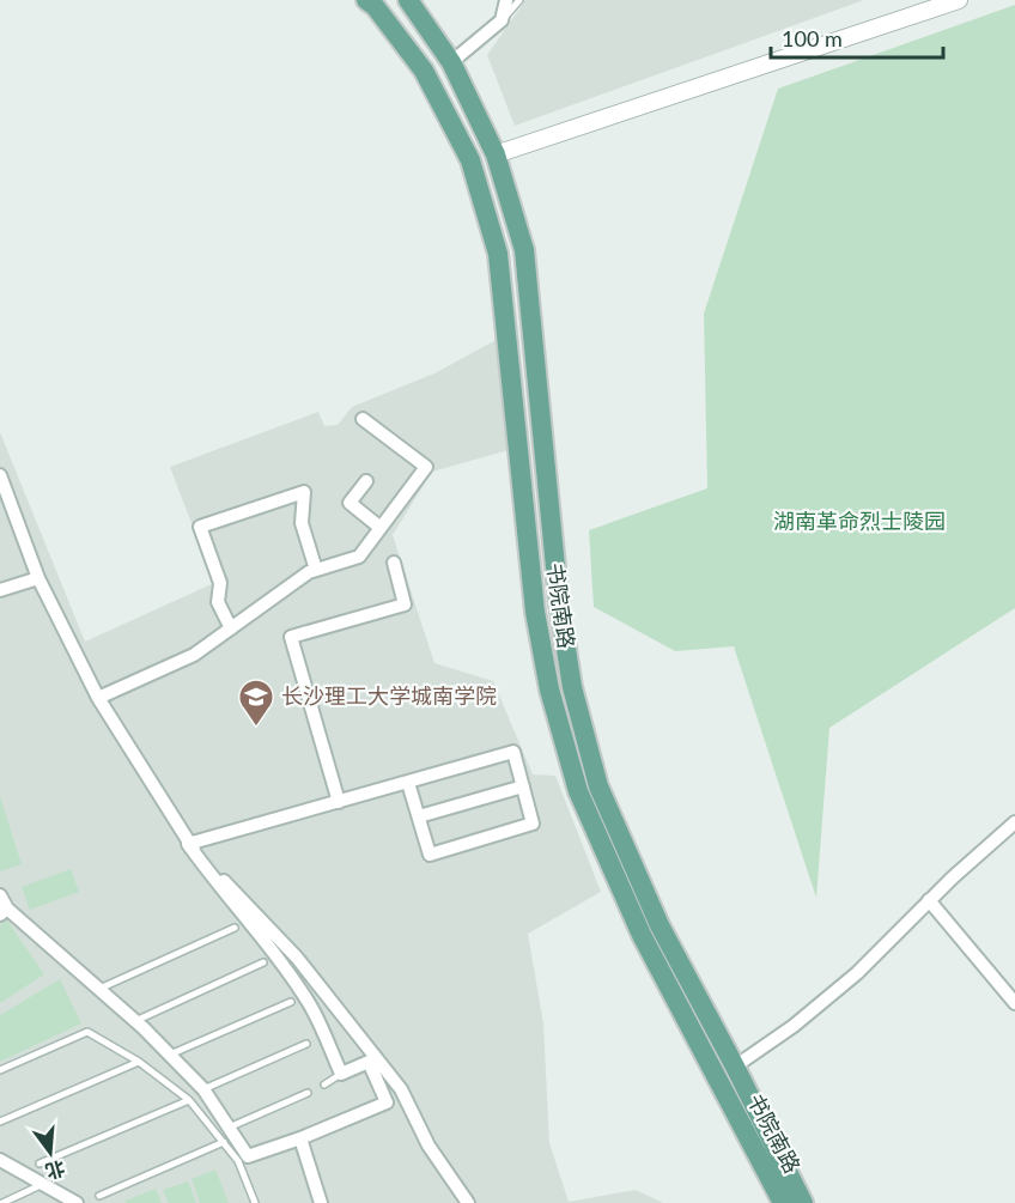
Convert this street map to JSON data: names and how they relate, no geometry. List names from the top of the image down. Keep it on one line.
{"streets":{"main road":["书院南路"]},"parks":["湖南革命烈士陵园"],"places":{"school or university":["长沙理工大学城南学院"]},"scale_bar":"100 m","north":"bottom"}
